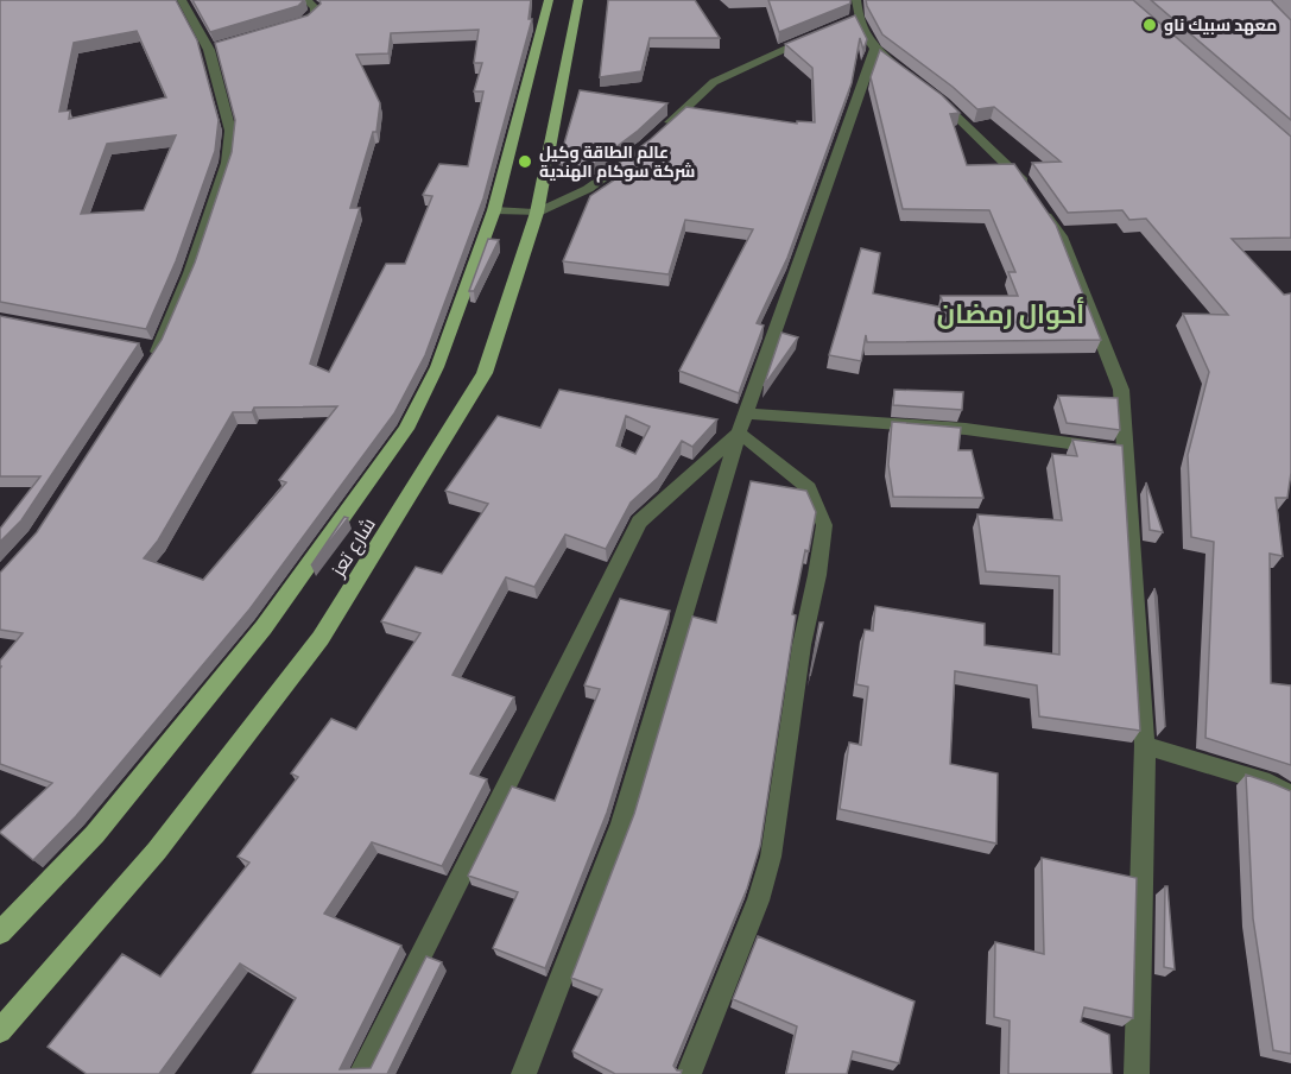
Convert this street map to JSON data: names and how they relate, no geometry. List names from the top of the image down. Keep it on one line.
{"streets":{"main road":["شارع تعز"]},"districts":["أحوال رمضان"],"places":["معهد سبيك ناو","عالم الطاقة وكيل شركة سوكام الهندية"]}
